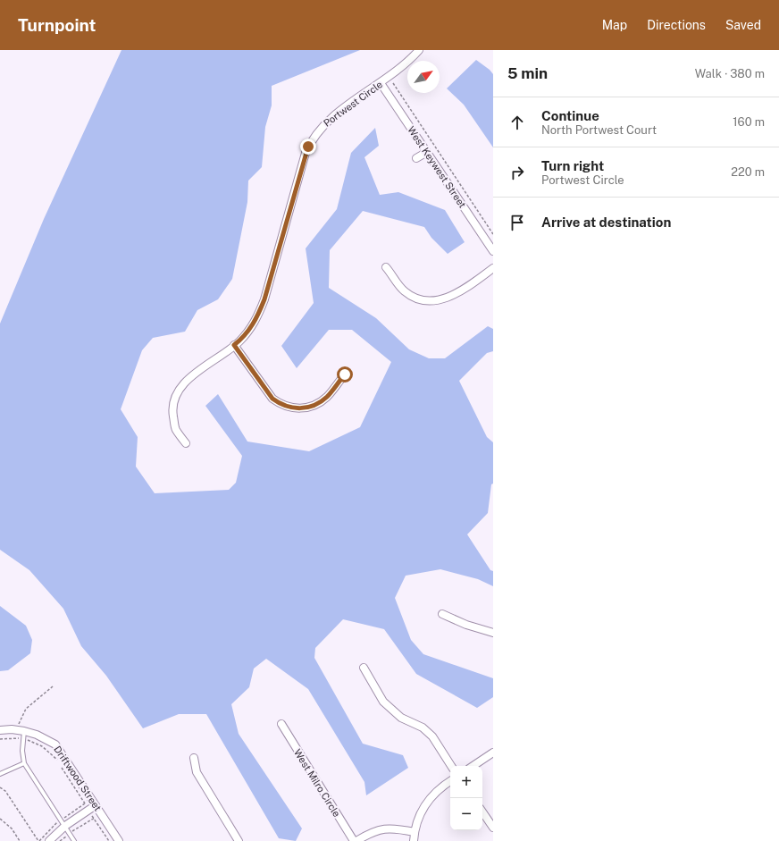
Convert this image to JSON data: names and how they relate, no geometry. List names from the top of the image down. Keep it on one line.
{"streets":{"street":["Portwest Circle","West Keywest Street","Driftwood Street","West Milro Circle"]},"crossings":[["Portwest Circle","West Keywest Street"]],"north":"top right","page":{"header":"Turnpoint","nav":["Map","Directions","Saved"],"heading":["5 min","Walk · 380 m"],"list":[["Continue","North Portwest Court","160 m"],["Turn right","Portwest Circle","220 m"],"Arrive at destination"],"map_buttons":["+","−"]}}
